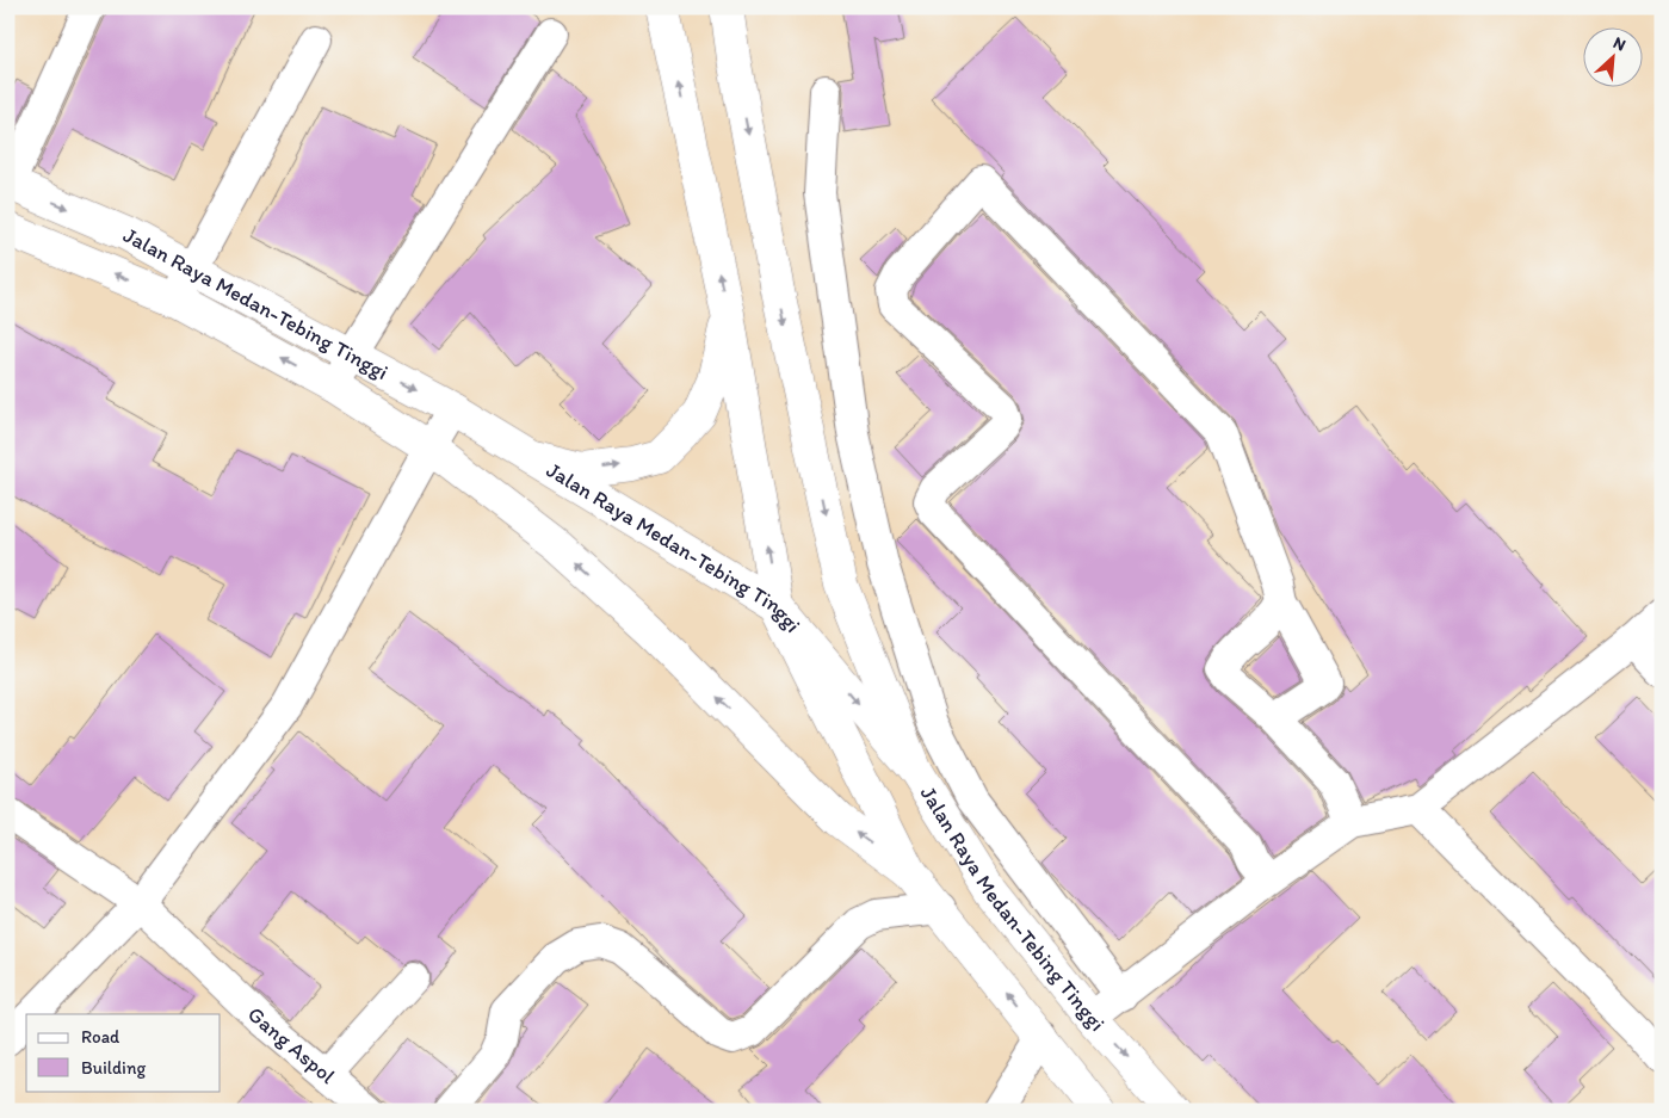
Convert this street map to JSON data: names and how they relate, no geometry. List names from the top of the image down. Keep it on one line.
{"streets":{"highway":["Jalan Raya Medan-Tebing Tinggi"],"street":["Gang Aspol"]},"legend":["Road","Building"],"north":"top right"}
